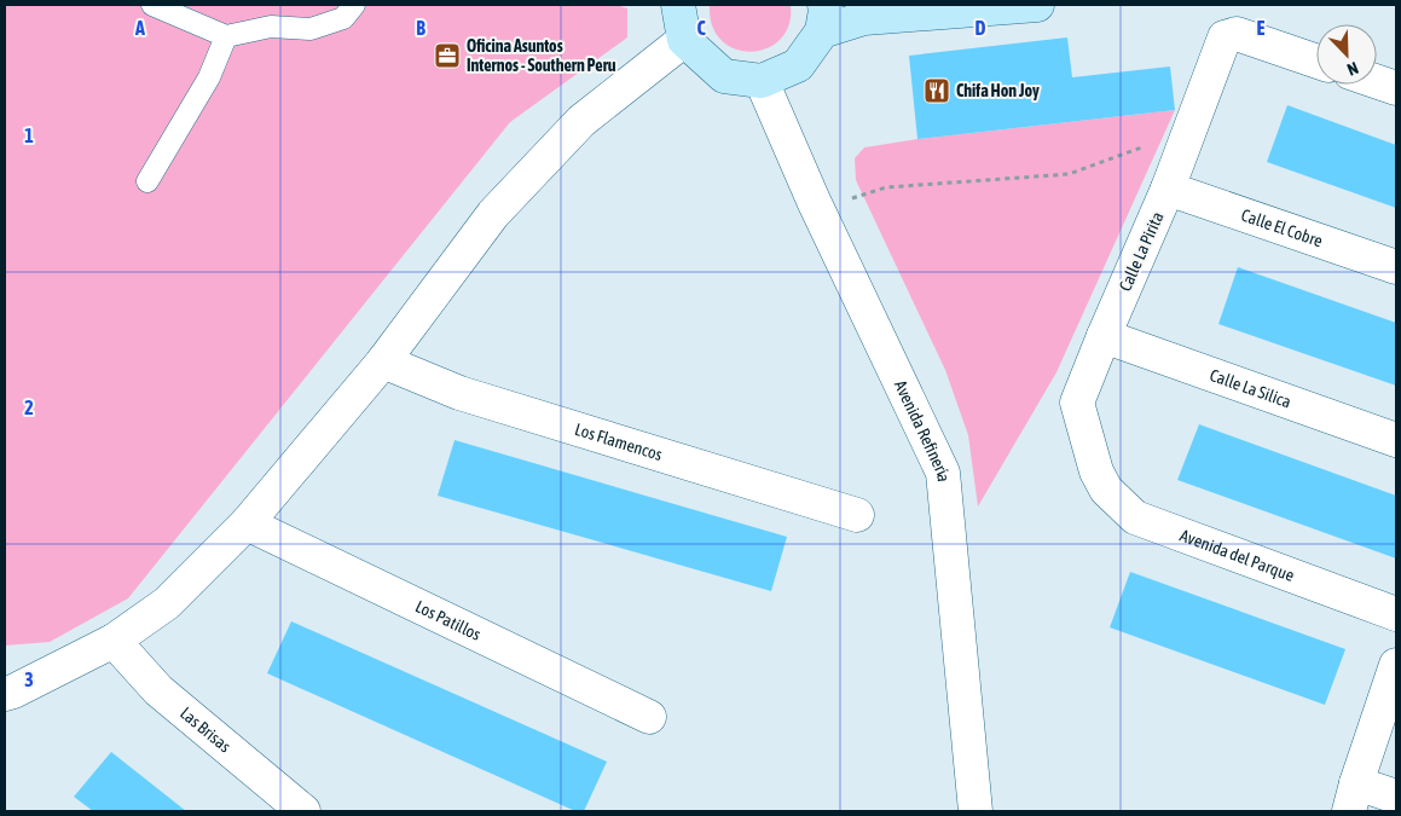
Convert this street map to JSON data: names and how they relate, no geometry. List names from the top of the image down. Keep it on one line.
{"streets":{"street":["Calle El Cobre","Calle La Pirita","Calle La Silica","Avenida Refinería","Los Flamencos","Avenida del Parque","Los Patillos","Las Brisas"]},"crossings":[["Calle El Cobre","Calle La Pirita"],["Calle La Pirita","Calle La Silica"],["Calle La Pirita","Avenida del Parque"]],"places":{"office":["Oficina Asuntos Internos - Southern Peru"],"restaurant":["Chifa Hon Joy"]},"north":"bottom right","grid":{"columns":["A","B","C","D","E"],"rows":["1","2","3"]}}
